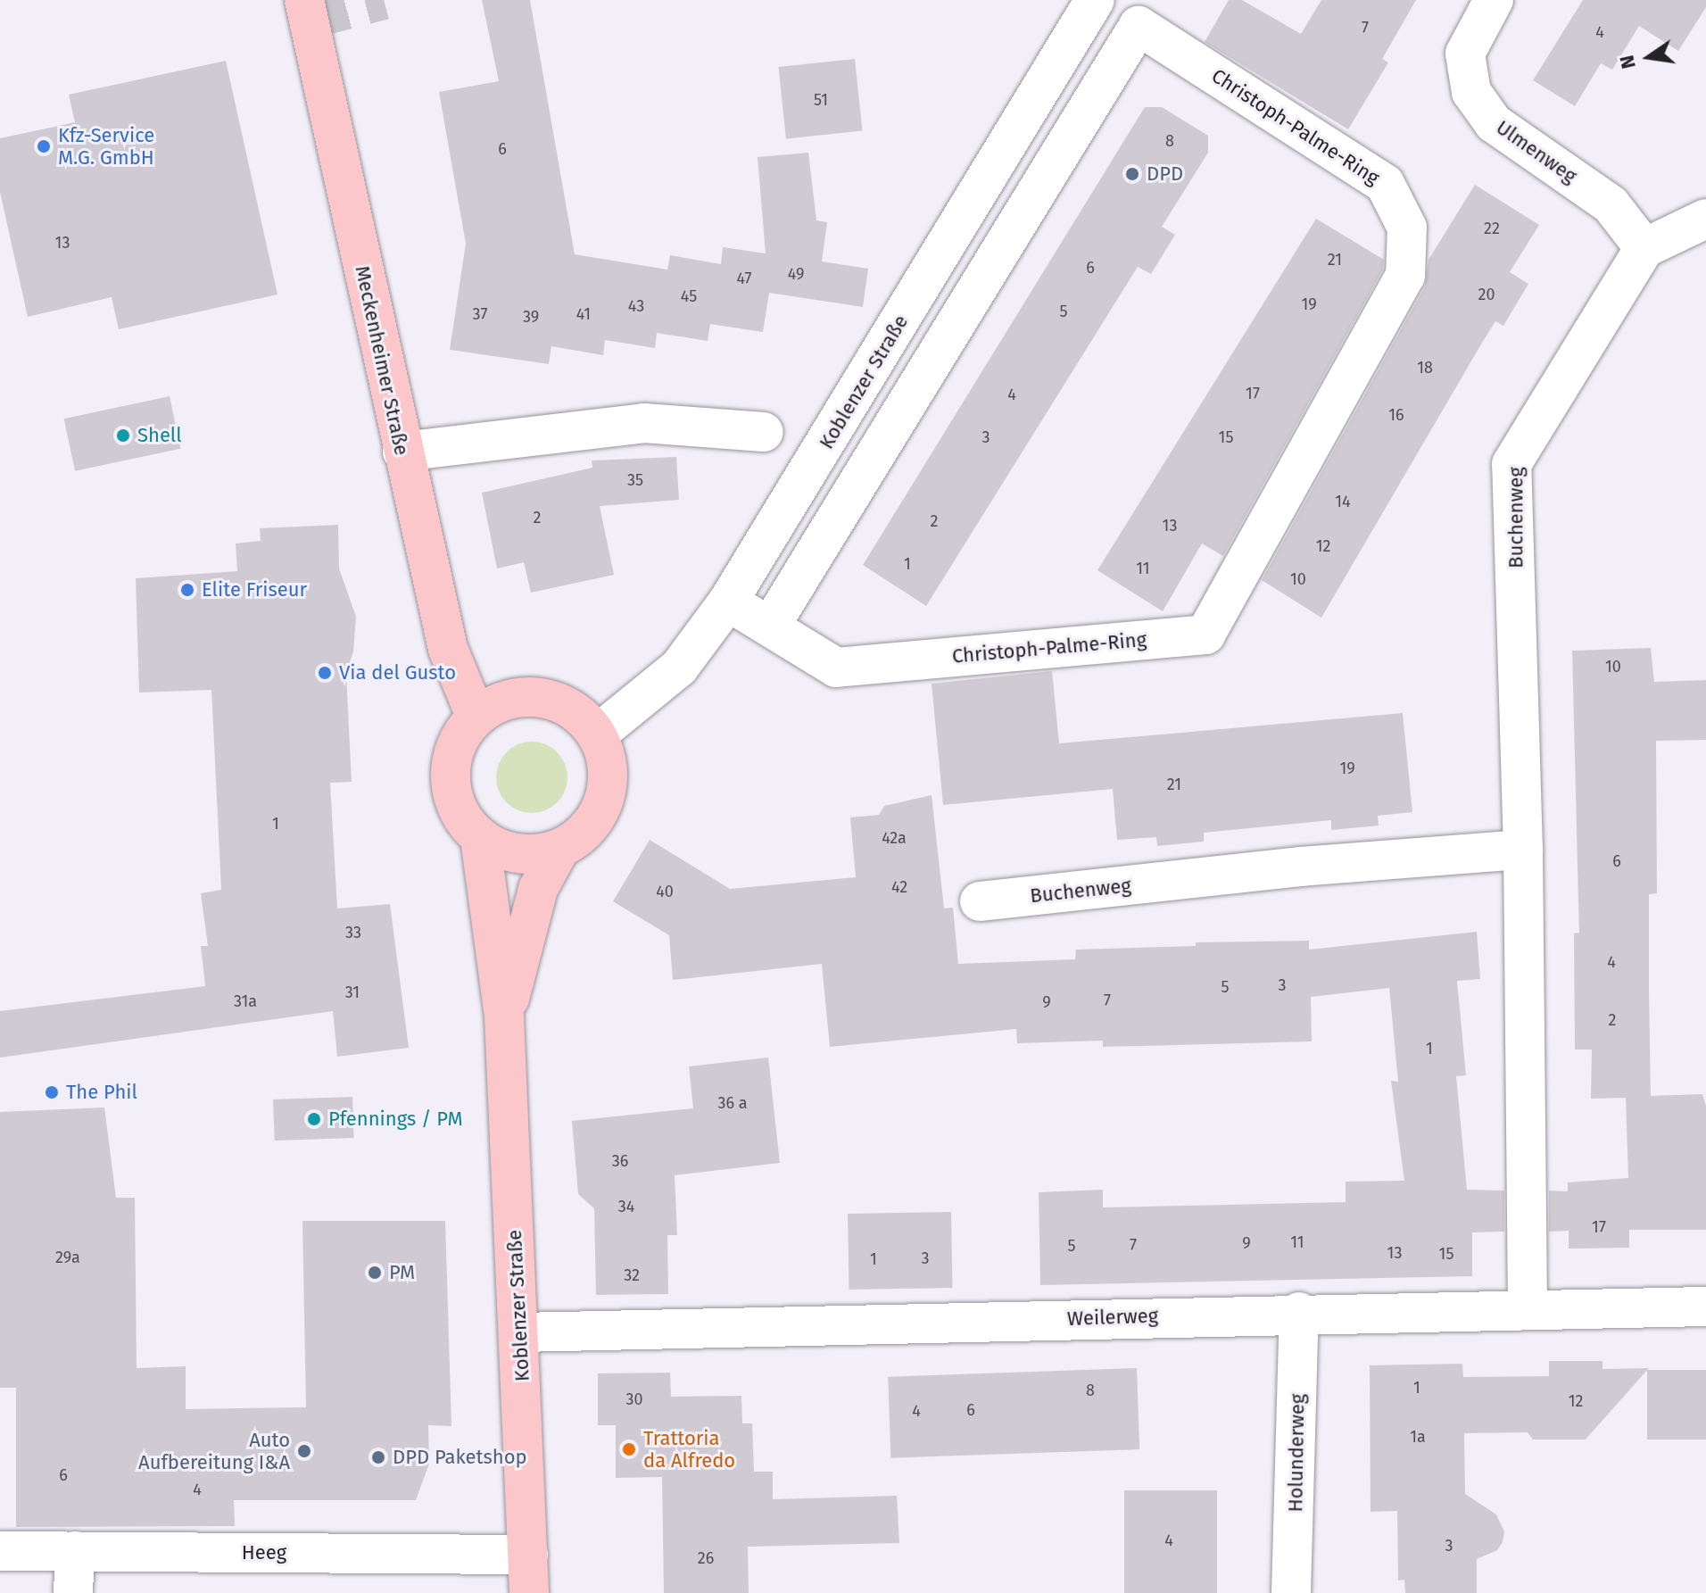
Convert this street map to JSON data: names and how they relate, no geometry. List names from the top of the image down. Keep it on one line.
{"streets":{"main road":["Meckenheimer Straße","Koblenzer Straße"],"street":["Christoph-Palme-Ring","Ulmenweg","Buchenweg","Weilerweg","Holunderweg","Heeg"]},"crossings":[["Christoph-Palme-Ring","Koblenzer Straße"],["Ulmenweg","Buchenweg"],["Meckenheimer Straße","Koblenzer Straße"],["Koblenzer Straße","Weilerweg"],["Koblenzer Straße","Heeg"],["Buchenweg","Weilerweg"],["Weilerweg","Holunderweg"]],"places":["Kfz-Service M.G. GmbH","DPD","Shell","Elite Friseur","Via del Gusto","The Phil","Pfennings / PM","PM","Trattoria da Alfredo","Auto Aufbereitung I&A","DPD Paketshop"],"house_numbers":["7","4","51","8","6","22","13","21","6","49","47","20","45","19","43","5","37","41","39","18","17","4","16","3","15","35","14","2","2","13","12","1","11","10","10","19","21","1","42a","6","42","40","33","4","3","5","31","7","31a","9","2","1","36 a","36","34","17","11","9","7","5","13","15","29a","3","1","32","1","8","30","12","6","4","1a","6","4","4","3","26"],"north":"left"}
